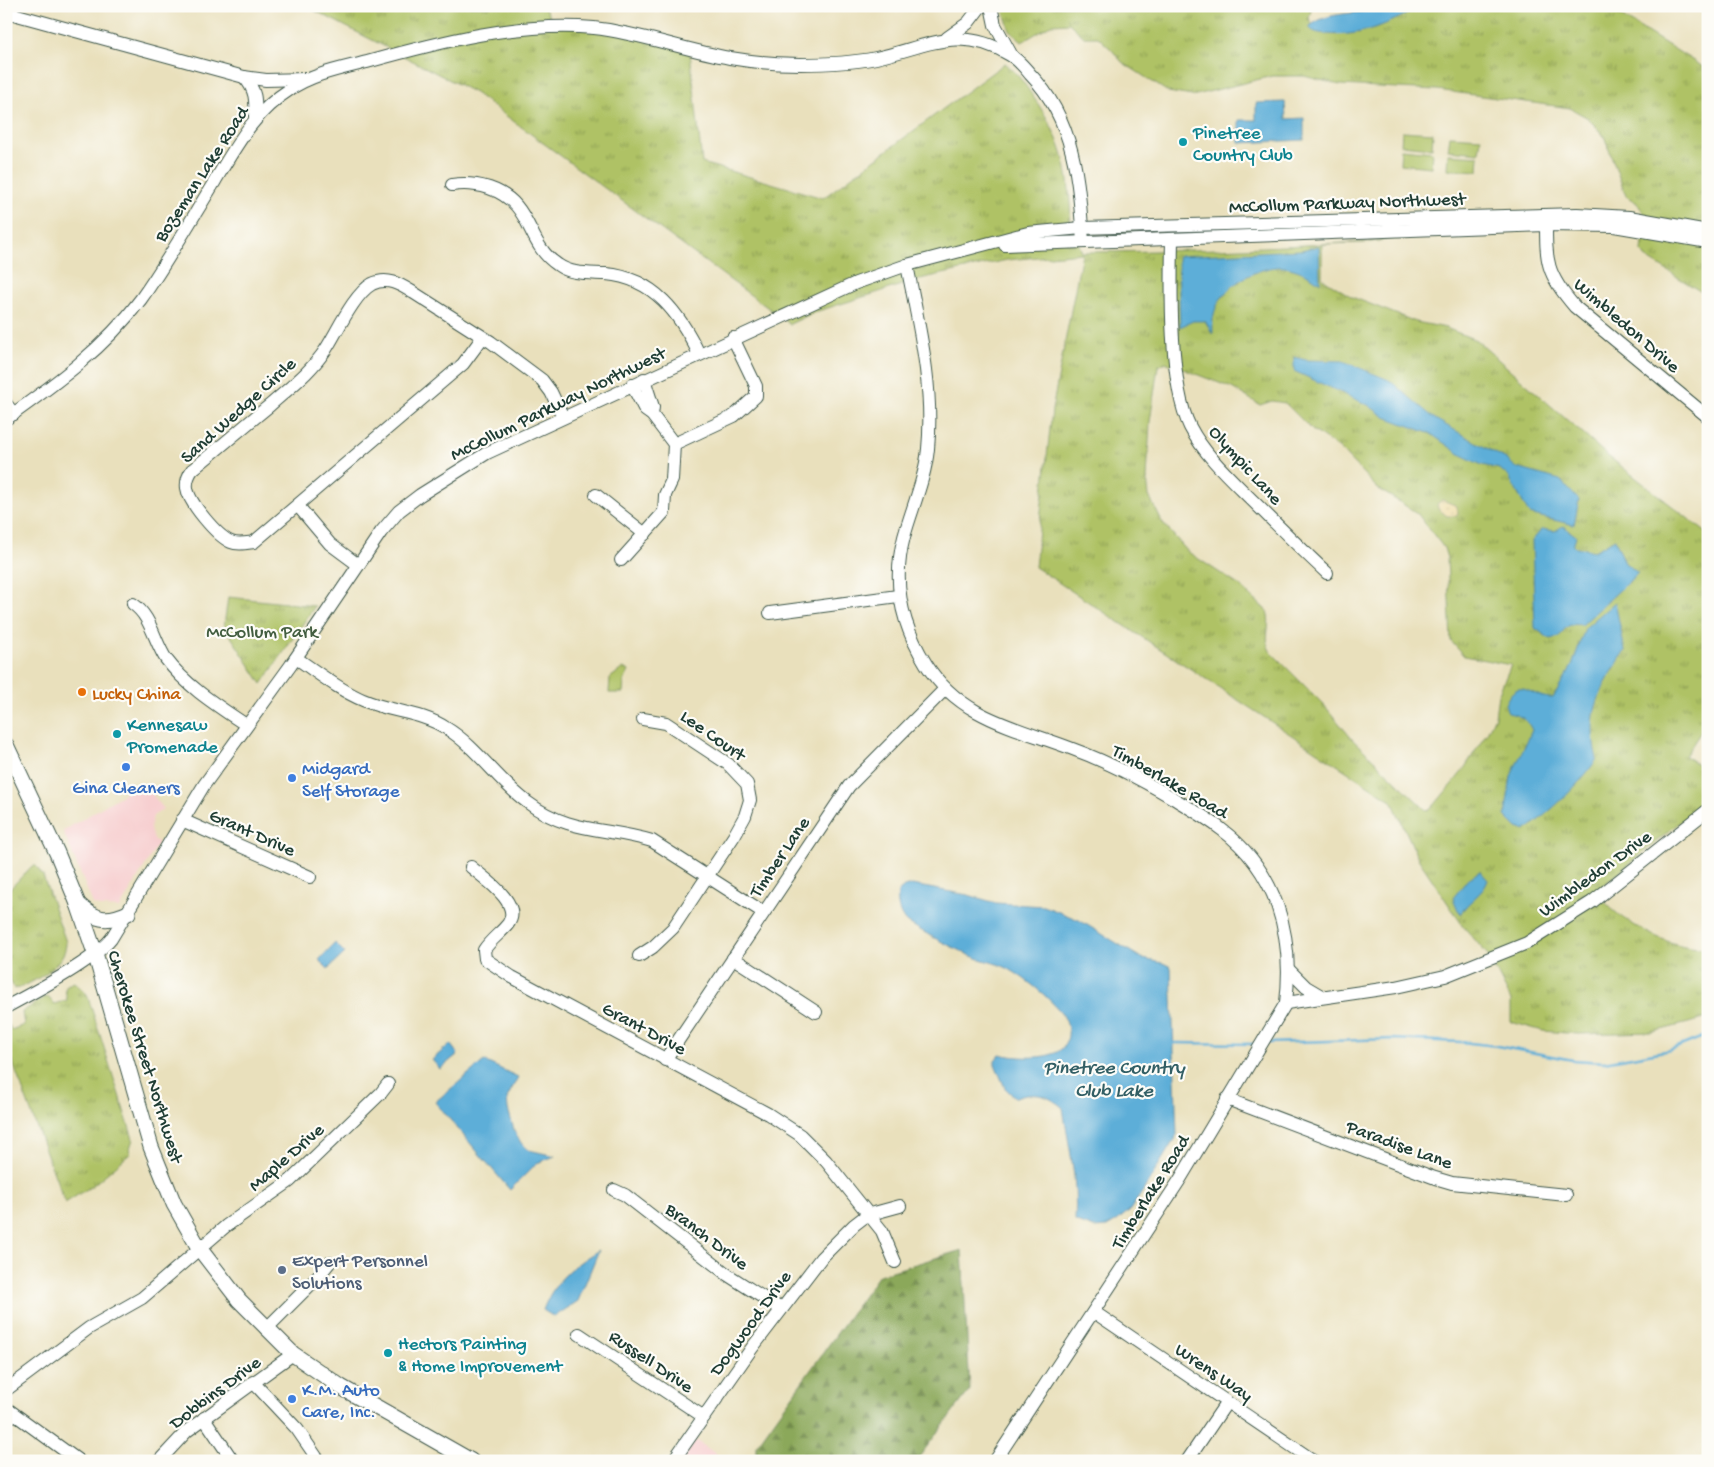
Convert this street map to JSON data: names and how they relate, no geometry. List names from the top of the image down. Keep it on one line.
{"streets":{"main road":["Cherokee Street Northwest"],"street":["Bozeman Lake Road","McCollum Parkway Northwest","Wimbledon Drive","Sand Wedge Circle","Olympic Lane","Lee Court","Timberlake Road","Grant Drive","Timber Lane","Paradise Lane","Maple Drive","Branch Drive","Dogwood Drive","Russell Drive","Wrens Way","Dobbins Drive"]},"crossings":[["Bozeman Lake Road","McCollum Parkway Northwest"],["McCollum Parkway Northwest","Wimbledon Drive"],["McCollum Parkway Northwest","Sand Wedge Circle"],["McCollum Parkway Northwest","Olympic Lane"],["McCollum Parkway Northwest","Timberlake Road"],["McCollum Parkway Northwest","Grant Drive"],["McCollum Parkway Northwest","Cherokee Street Northwest"],["Wimbledon Drive","Timberlake Road"],["Timberlake Road","Timber Lane"],["Timberlake Road","Paradise Lane"],["Timberlake Road","Wrens Way"],["Grant Drive","Timber Lane"],["Grant Drive","Dogwood Drive"],["Cherokee Street Northwest","Maple Drive"],["Cherokee Street Northwest","Dobbins Drive"],["Branch Drive","Dogwood Drive"],["Dogwood Drive","Russell Drive"]],"water":["Pinetree Country Club Lake"],"parks":["McCollum Park"],"places":["Pinetree Country Club","Lucky China","Kennesaw Promenade","Gina Cleaners","Midgard Self Storage","Expert Personnel Solutions","Hectors Painting & Home Improvement","K.M. Auto Care, Inc."]}
